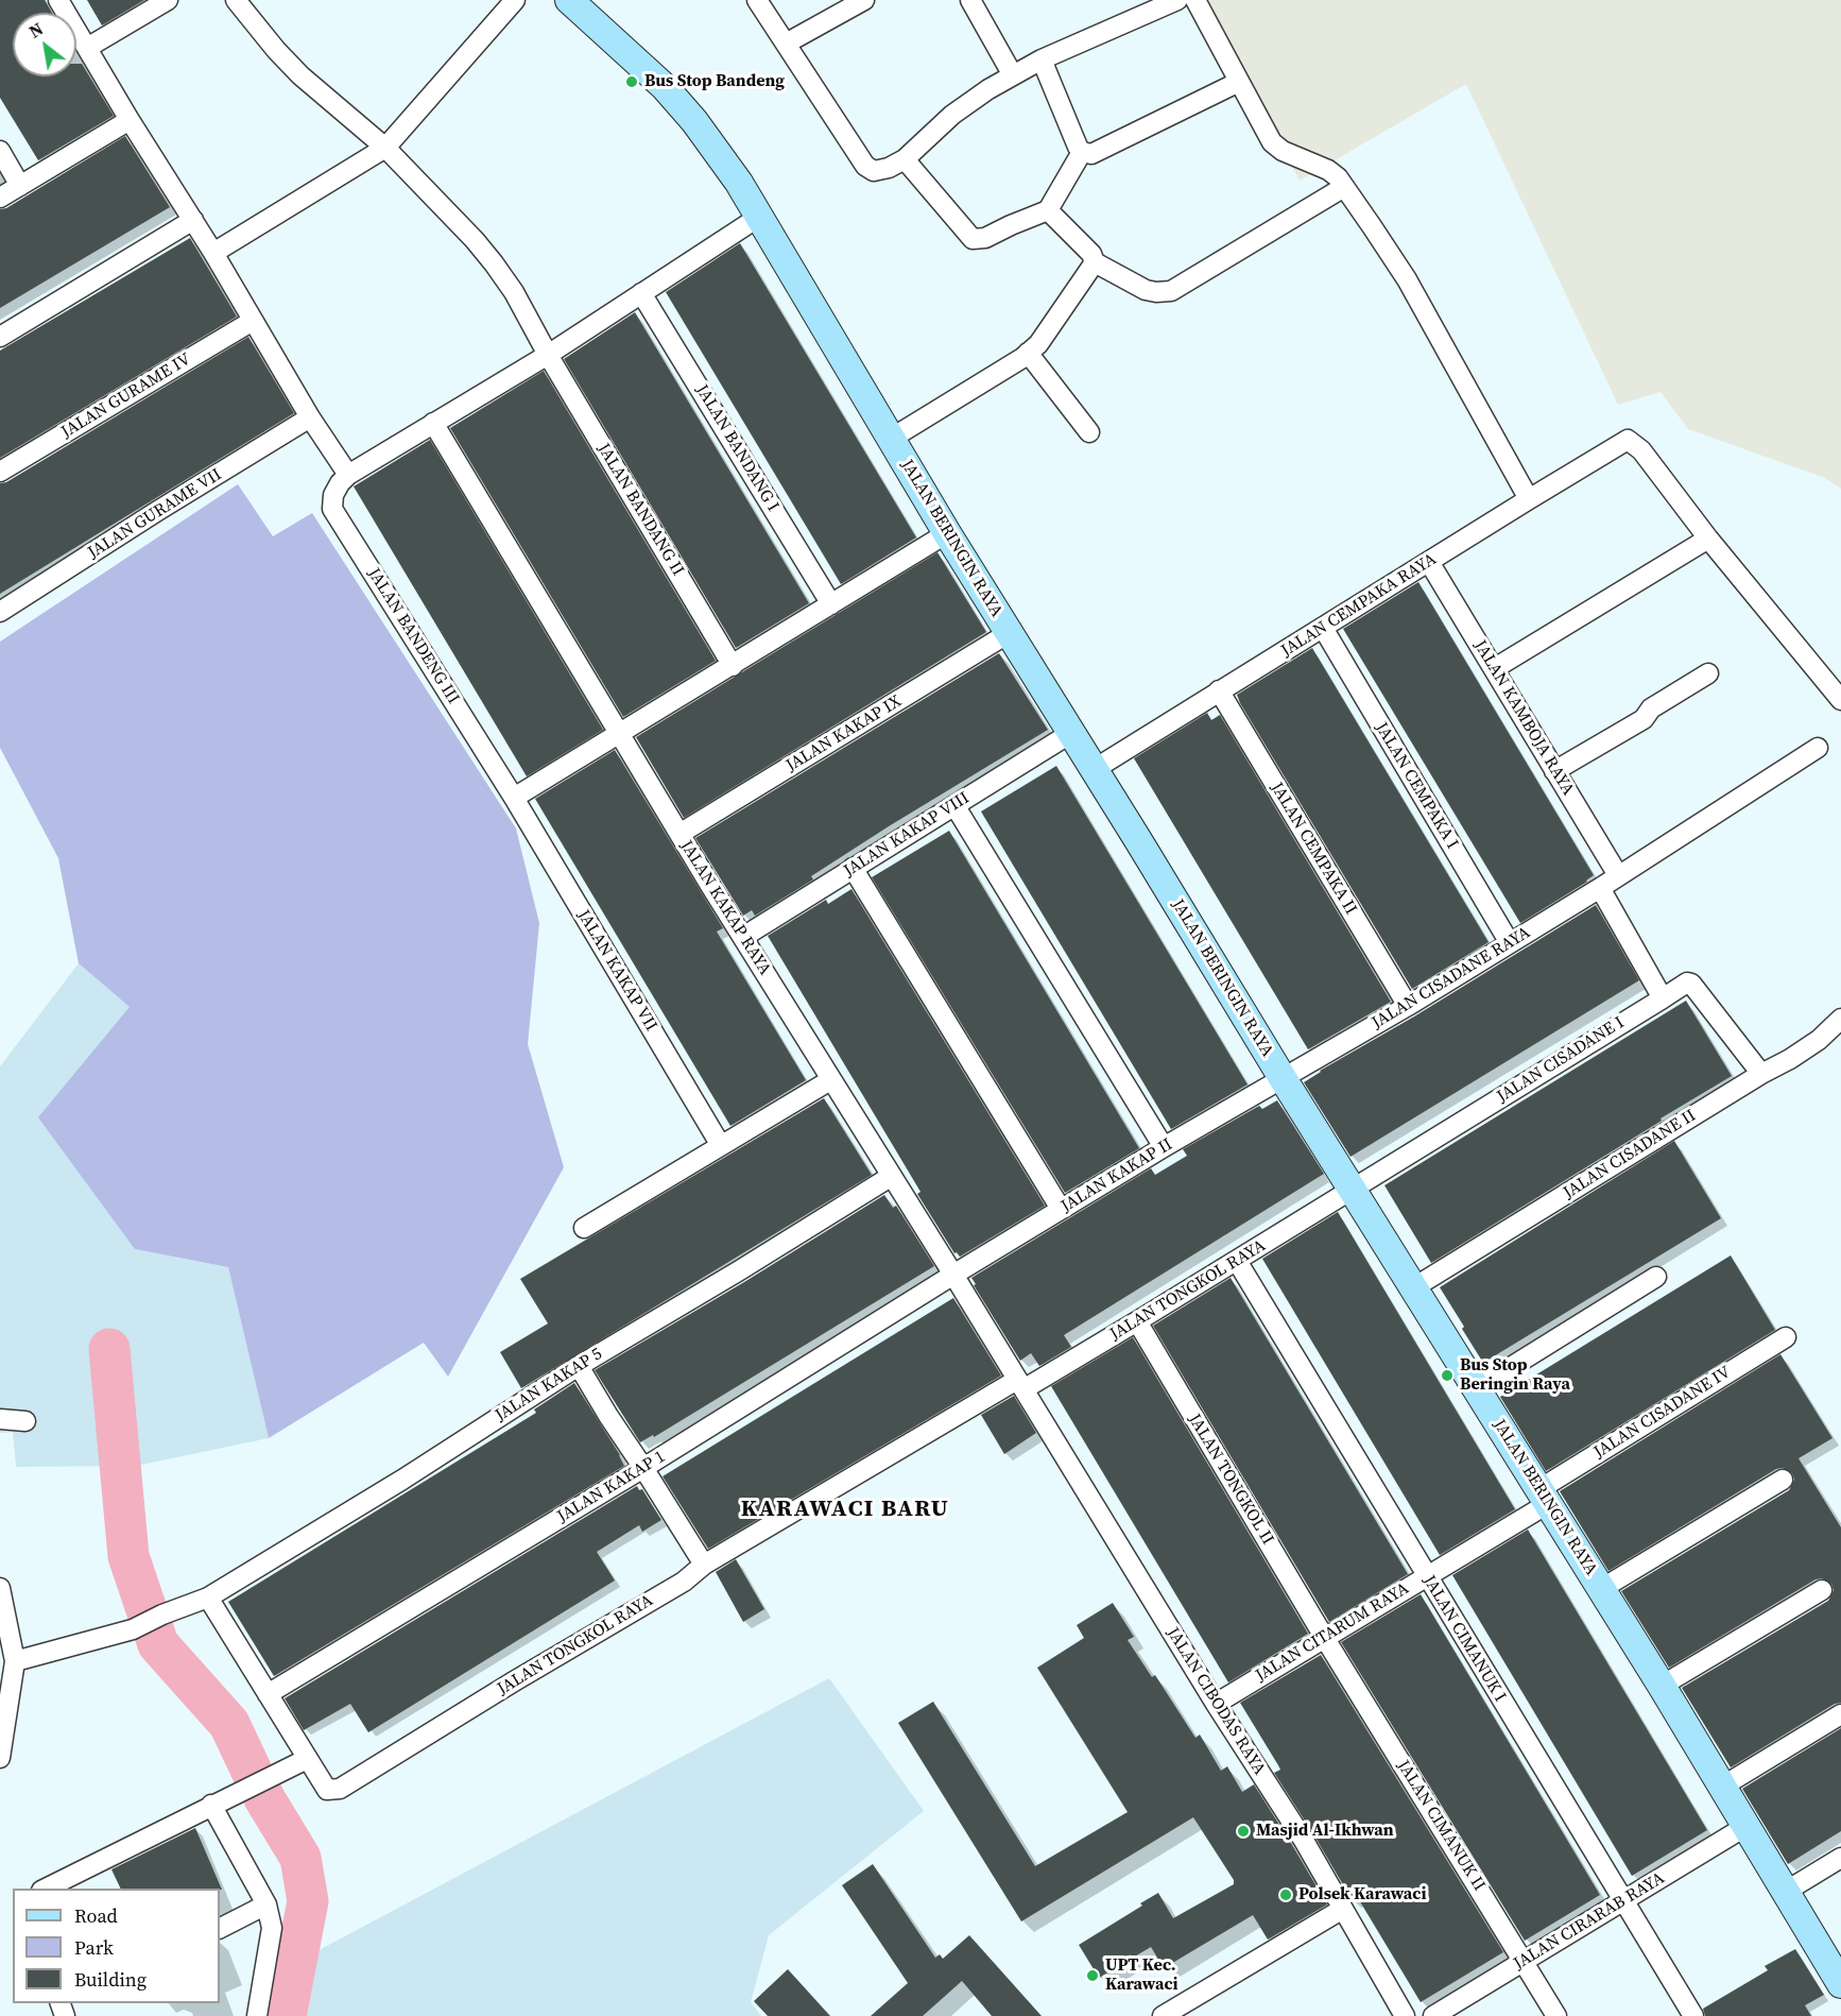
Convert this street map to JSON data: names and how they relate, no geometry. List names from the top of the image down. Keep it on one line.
{"streets":{"street":["JALAN GURAME IV","JALAN BANDANG I","JALAN BANDANG II","JALAN GURAME VII","JALAN BERINGIN RAYA","JALAN CEMPAKA RAYA","JALAN BANDENG III","JALAN KAMBOJA RAYA","JALAN KAKAP IX","JALAN CEMPAKA I","JALAN KAKAP VIII","JALAN CEMPAKA II","JALAN KAKAP RAYA","JALAN KAKAP VII","JALAN CISADANE RAYA","JALAN CISADANE I","JALAN CISADANE II","JALAN KAKAP II","JALAN TONGKOL RAYA","JALAN KAKAP 5","JALAN CISADANE IV","JALAN TONGKOL II","JALAN KAKAP 1","JALAN CITARUM RAYA","JALAN CIMANUK I","JALAN CIBODAS RAYA","JALAN CIMANUK II","JALAN CIRARAB RAYA"]},"crossings":[["JALAN BERINGIN RAYA","JALAN CEMPAKA RAYA"],["JALAN BERINGIN RAYA","JALAN KAKAP IX"],["JALAN BERINGIN RAYA","JALAN KAKAP VIII"],["JALAN BERINGIN RAYA","JALAN CISADANE RAYA"],["JALAN BERINGIN RAYA","JALAN CISADANE I"],["JALAN BERINGIN RAYA","JALAN CISADANE II"],["JALAN BERINGIN RAYA","JALAN KAKAP II"],["JALAN BERINGIN RAYA","JALAN TONGKOL RAYA"],["JALAN BERINGIN RAYA","JALAN CISADANE IV"],["JALAN BERINGIN RAYA","JALAN CITARUM RAYA"],["JALAN BERINGIN RAYA","JALAN CIRARAB RAYA"],["JALAN CEMPAKA RAYA","JALAN KAMBOJA RAYA"],["JALAN CEMPAKA RAYA","JALAN CEMPAKA I"],["JALAN CEMPAKA RAYA","JALAN CEMPAKA II"],["JALAN BANDENG III","JALAN KAKAP VII"],["JALAN KAMBOJA RAYA","JALAN CISADANE RAYA"],["JALAN KAKAP IX","JALAN KAKAP RAYA"],["JALAN CEMPAKA I","JALAN CISADANE RAYA"],["JALAN KAKAP VIII","JALAN KAKAP RAYA"],["JALAN CEMPAKA II","JALAN CISADANE RAYA"],["JALAN KAKAP RAYA","JALAN KAKAP II"],["JALAN KAKAP RAYA","JALAN TONGKOL RAYA"],["JALAN KAKAP RAYA","JALAN KAKAP 5"],["JALAN KAKAP RAYA","JALAN KAKAP 1"],["JALAN KAKAP RAYA","JALAN CIBODAS RAYA"],["JALAN CISADANE RAYA","JALAN KAKAP II"],["JALAN CISADANE I","JALAN CISADANE II"],["JALAN CISADANE I","JALAN TONGKOL RAYA"],["JALAN KAKAP II","JALAN KAKAP 1"],["JALAN TONGKOL RAYA","JALAN KAKAP 5"],["JALAN TONGKOL RAYA","JALAN TONGKOL II"],["JALAN TONGKOL RAYA","JALAN KAKAP 1"],["JALAN TONGKOL RAYA","JALAN CIMANUK I"],["JALAN TONGKOL RAYA","JALAN CIBODAS RAYA"],["JALAN CISADANE IV","JALAN CITARUM RAYA"],["JALAN TONGKOL II","JALAN CITARUM RAYA"],["JALAN TONGKOL II","JALAN CIMANUK II"],["JALAN CITARUM RAYA","JALAN CIMANUK I"],["JALAN CITARUM RAYA","JALAN CIBODAS RAYA"],["JALAN CITARUM RAYA","JALAN CIMANUK II"],["JALAN CIMANUK I","JALAN CIRARAB RAYA"],["JALAN CIMANUK II","JALAN CIRARAB RAYA"]],"districts":["KARAWACI BARU"],"places":["Bus Stop Bandeng","Bus Stop Beringin Raya","Masjid Al-Ikhwan","Polsek Karawaci","UPT Kec. Karawaci"],"legend":["Road","Park","Building"],"north":"top left"}
